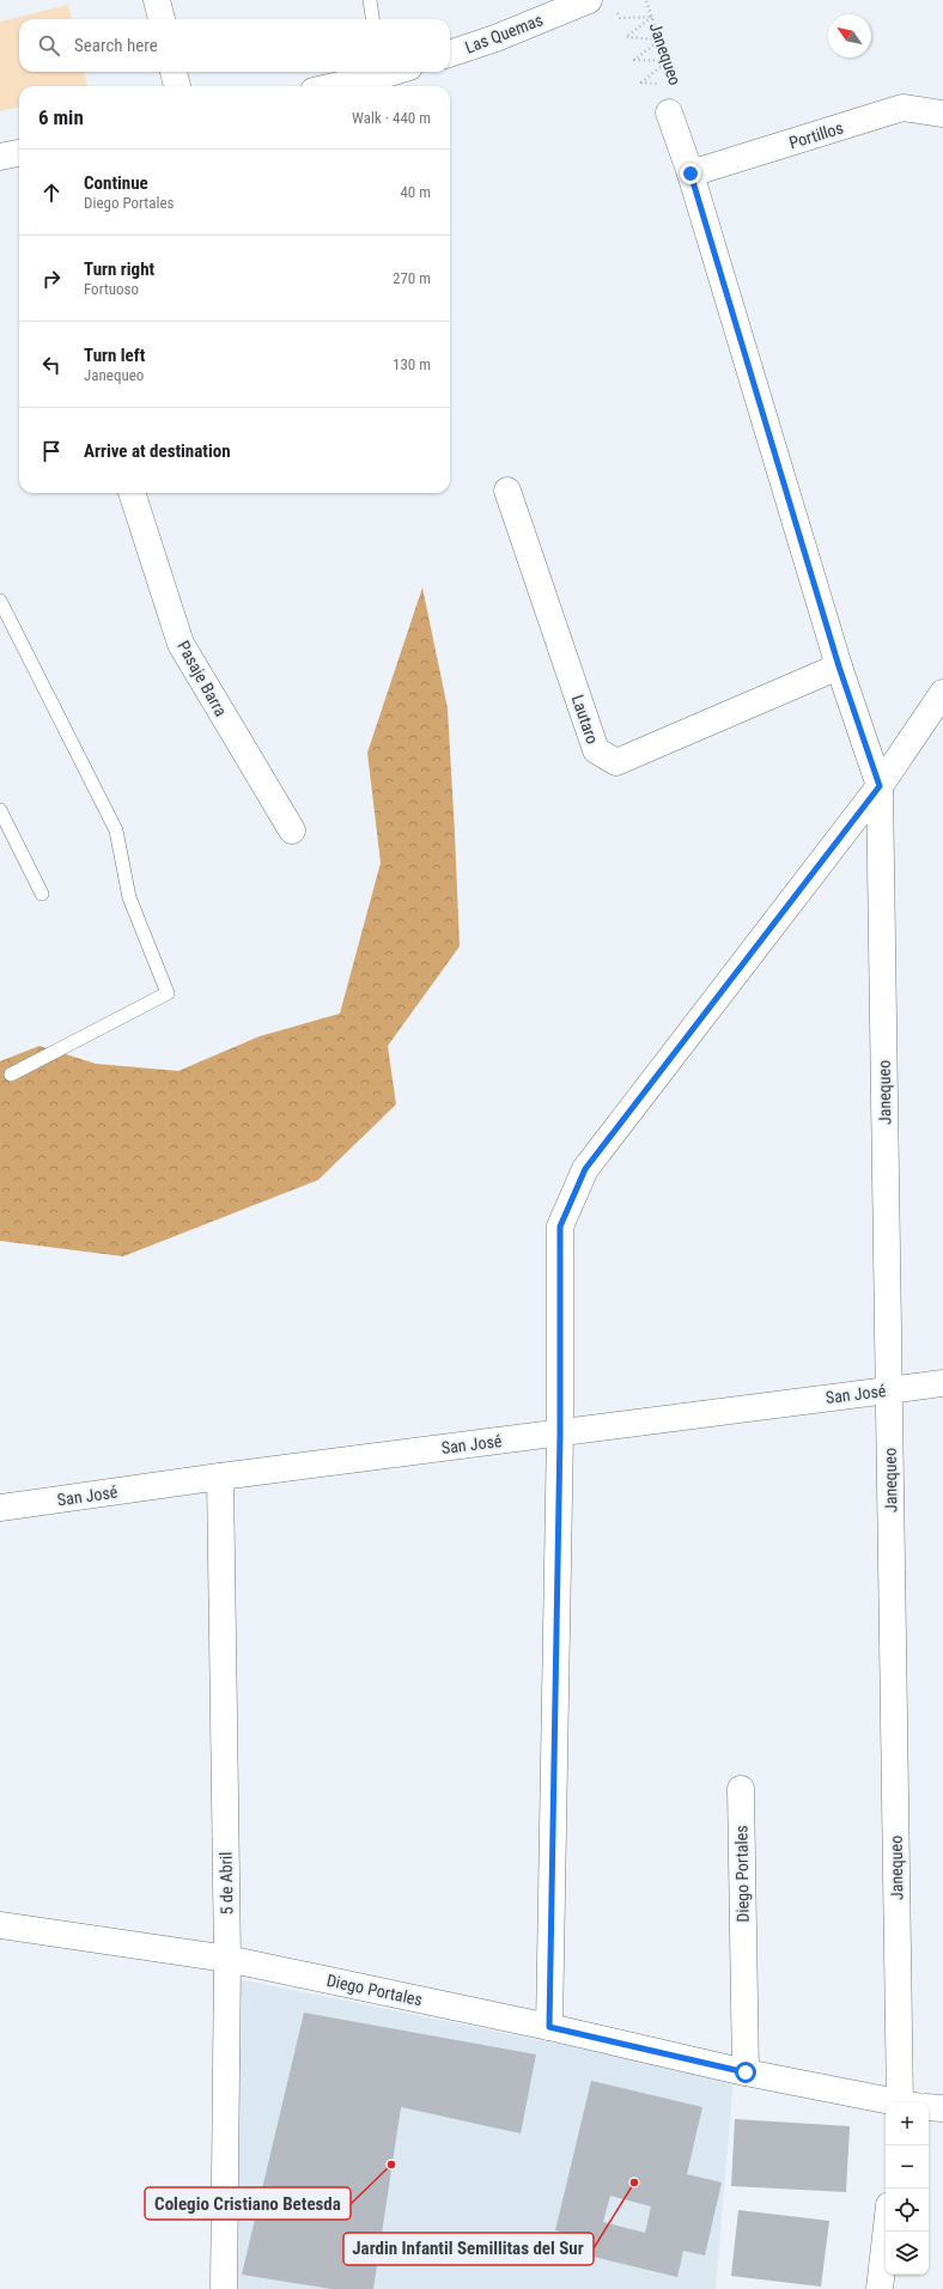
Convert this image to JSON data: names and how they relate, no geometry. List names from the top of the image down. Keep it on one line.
{"streets":{"street":["Las Quemas","Janequeo","Portillos","Pasaje Barra","Lautaro","San José","Diego Portales","5 de Abril"]},"crossings":[["Janequeo","Portillos"],["Janequeo","Lautaro"],["Janequeo","San José"],["San José","5 de Abril"],["Diego Portales","5 de Abril"]],"places":["Colegio Cristiano Betesda","Jardin Infantil Semillitas del Sur"],"north":"top left","page":{"search":"Search here","heading":["6 min","Walk · 440 m"],"list":[["Continue","Diego Portales","40 m"],["Turn right","Fortuoso","270 m"],["Turn left","Janequeo","130 m"],"Arrive at destination"],"map_buttons":["+","−"]}}
